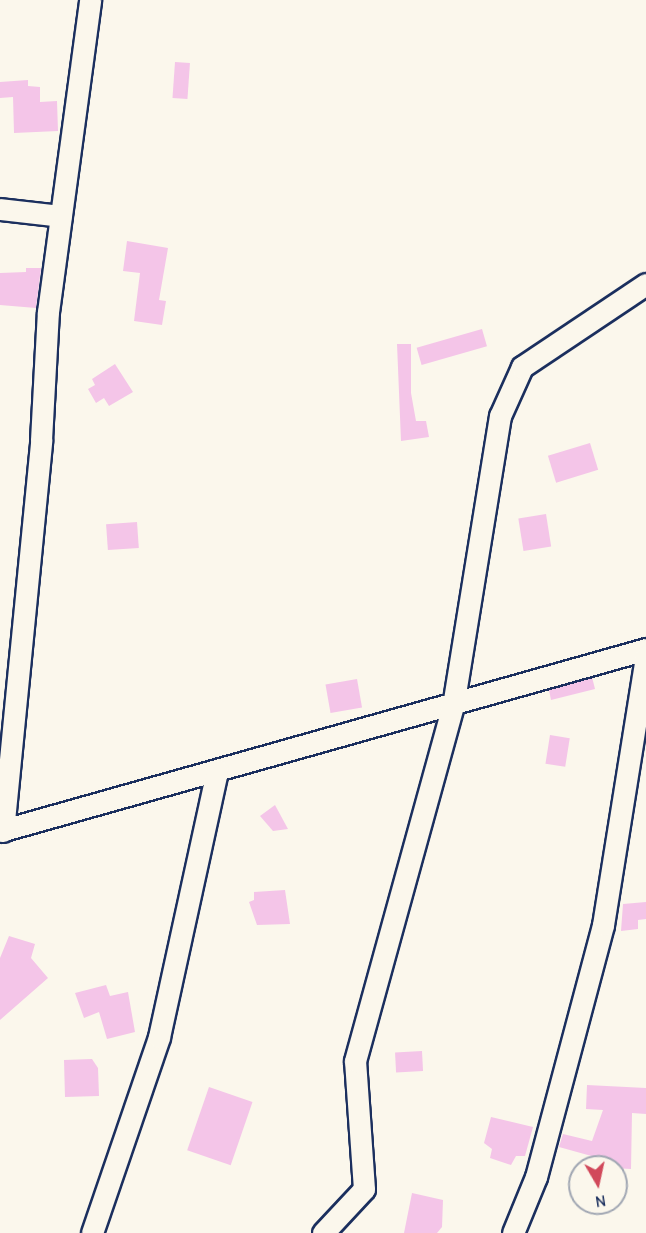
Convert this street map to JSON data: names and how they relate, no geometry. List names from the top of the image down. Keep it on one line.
{"north":"bottom"}
